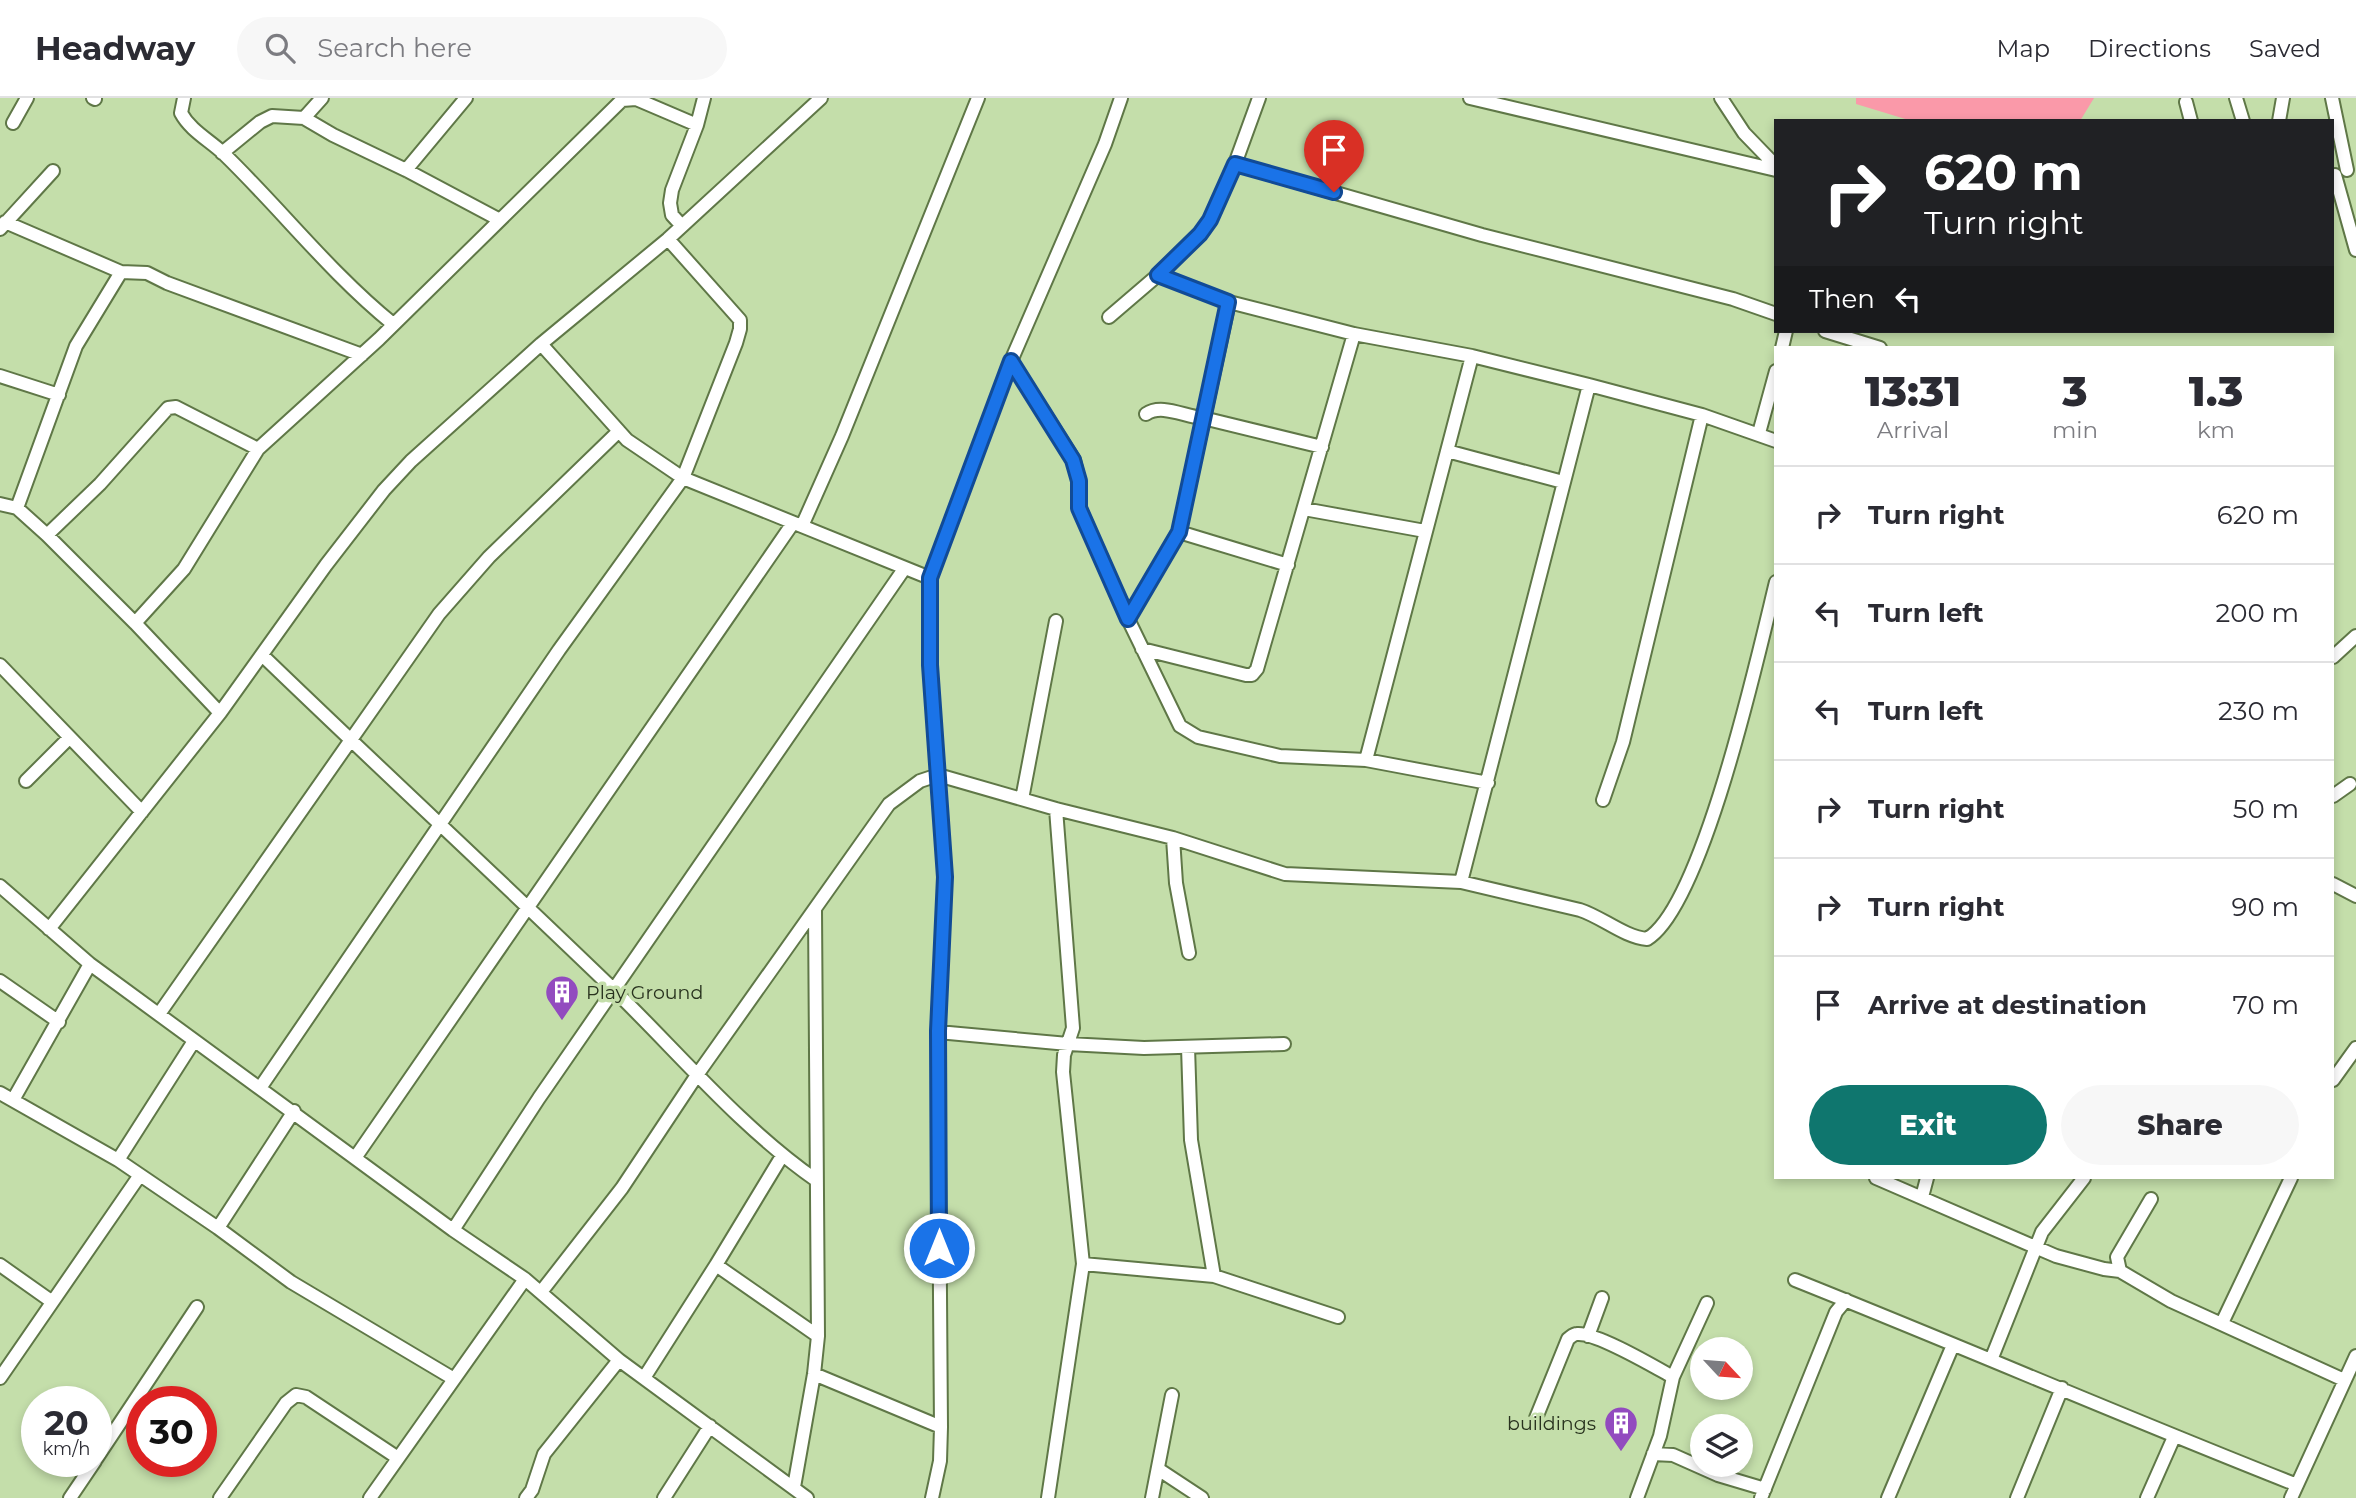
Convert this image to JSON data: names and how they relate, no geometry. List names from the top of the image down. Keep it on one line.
{"places":{"building":["Play Ground","buildings"]},"north":"bottom right","page":{"header":"Headway","search":"Search here","nav":["Map","Directions","Saved"],"turn":["620 m","Turn right"],"then":"Then","eta":["13:31","Arrival","3","min","1.3","km"],"list":[{"name":"Turn right","value":"620 m"},{"name":"Turn left","value":"200 m"},{"name":"Turn left","value":"230 m"},{"name":"Turn right","value":"50 m"},{"name":"Turn right","value":"90 m"},{"name":"Arrive at destination","value":"70 m"}],"buttons":["Exit","Share"],"speed":"20 km/h","limit":"30"}}
